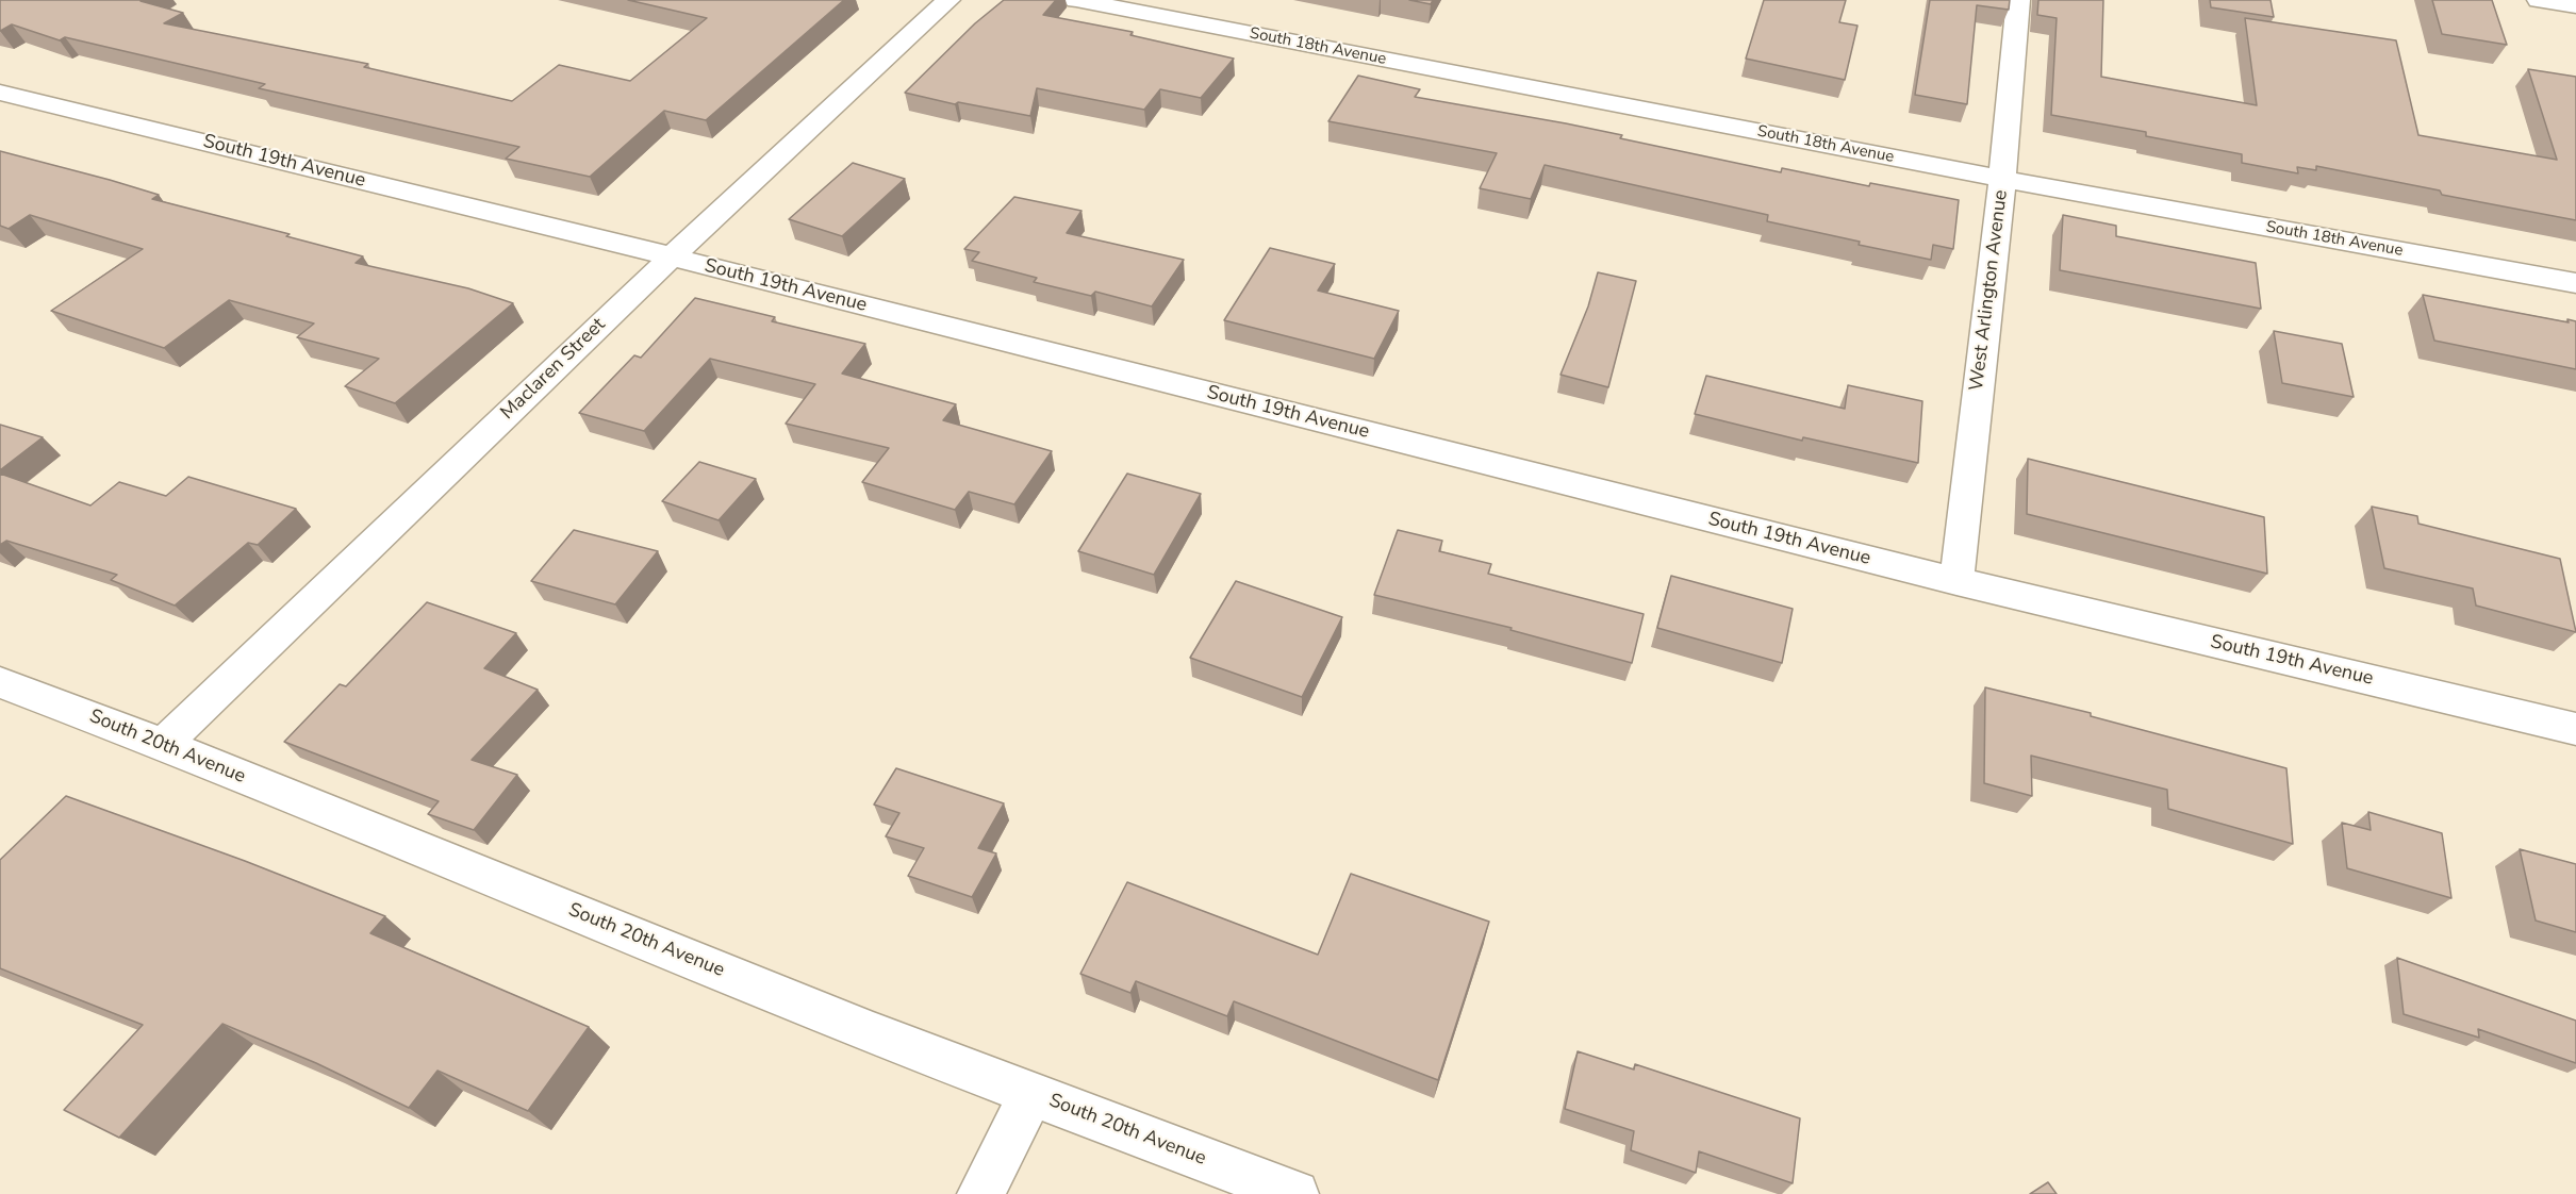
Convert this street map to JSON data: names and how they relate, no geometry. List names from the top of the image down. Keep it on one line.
{"streets":{"street":["South 18th Avenue","South 19th Avenue","West Arlington Avenue","Maclaren Street","South 20th Avenue"]},"crossings":[["South 18th Avenue","West Arlington Avenue"],["South 19th Avenue","West Arlington Avenue"],["South 19th Avenue","Maclaren Street"],["Maclaren Street","South 20th Avenue"]]}
